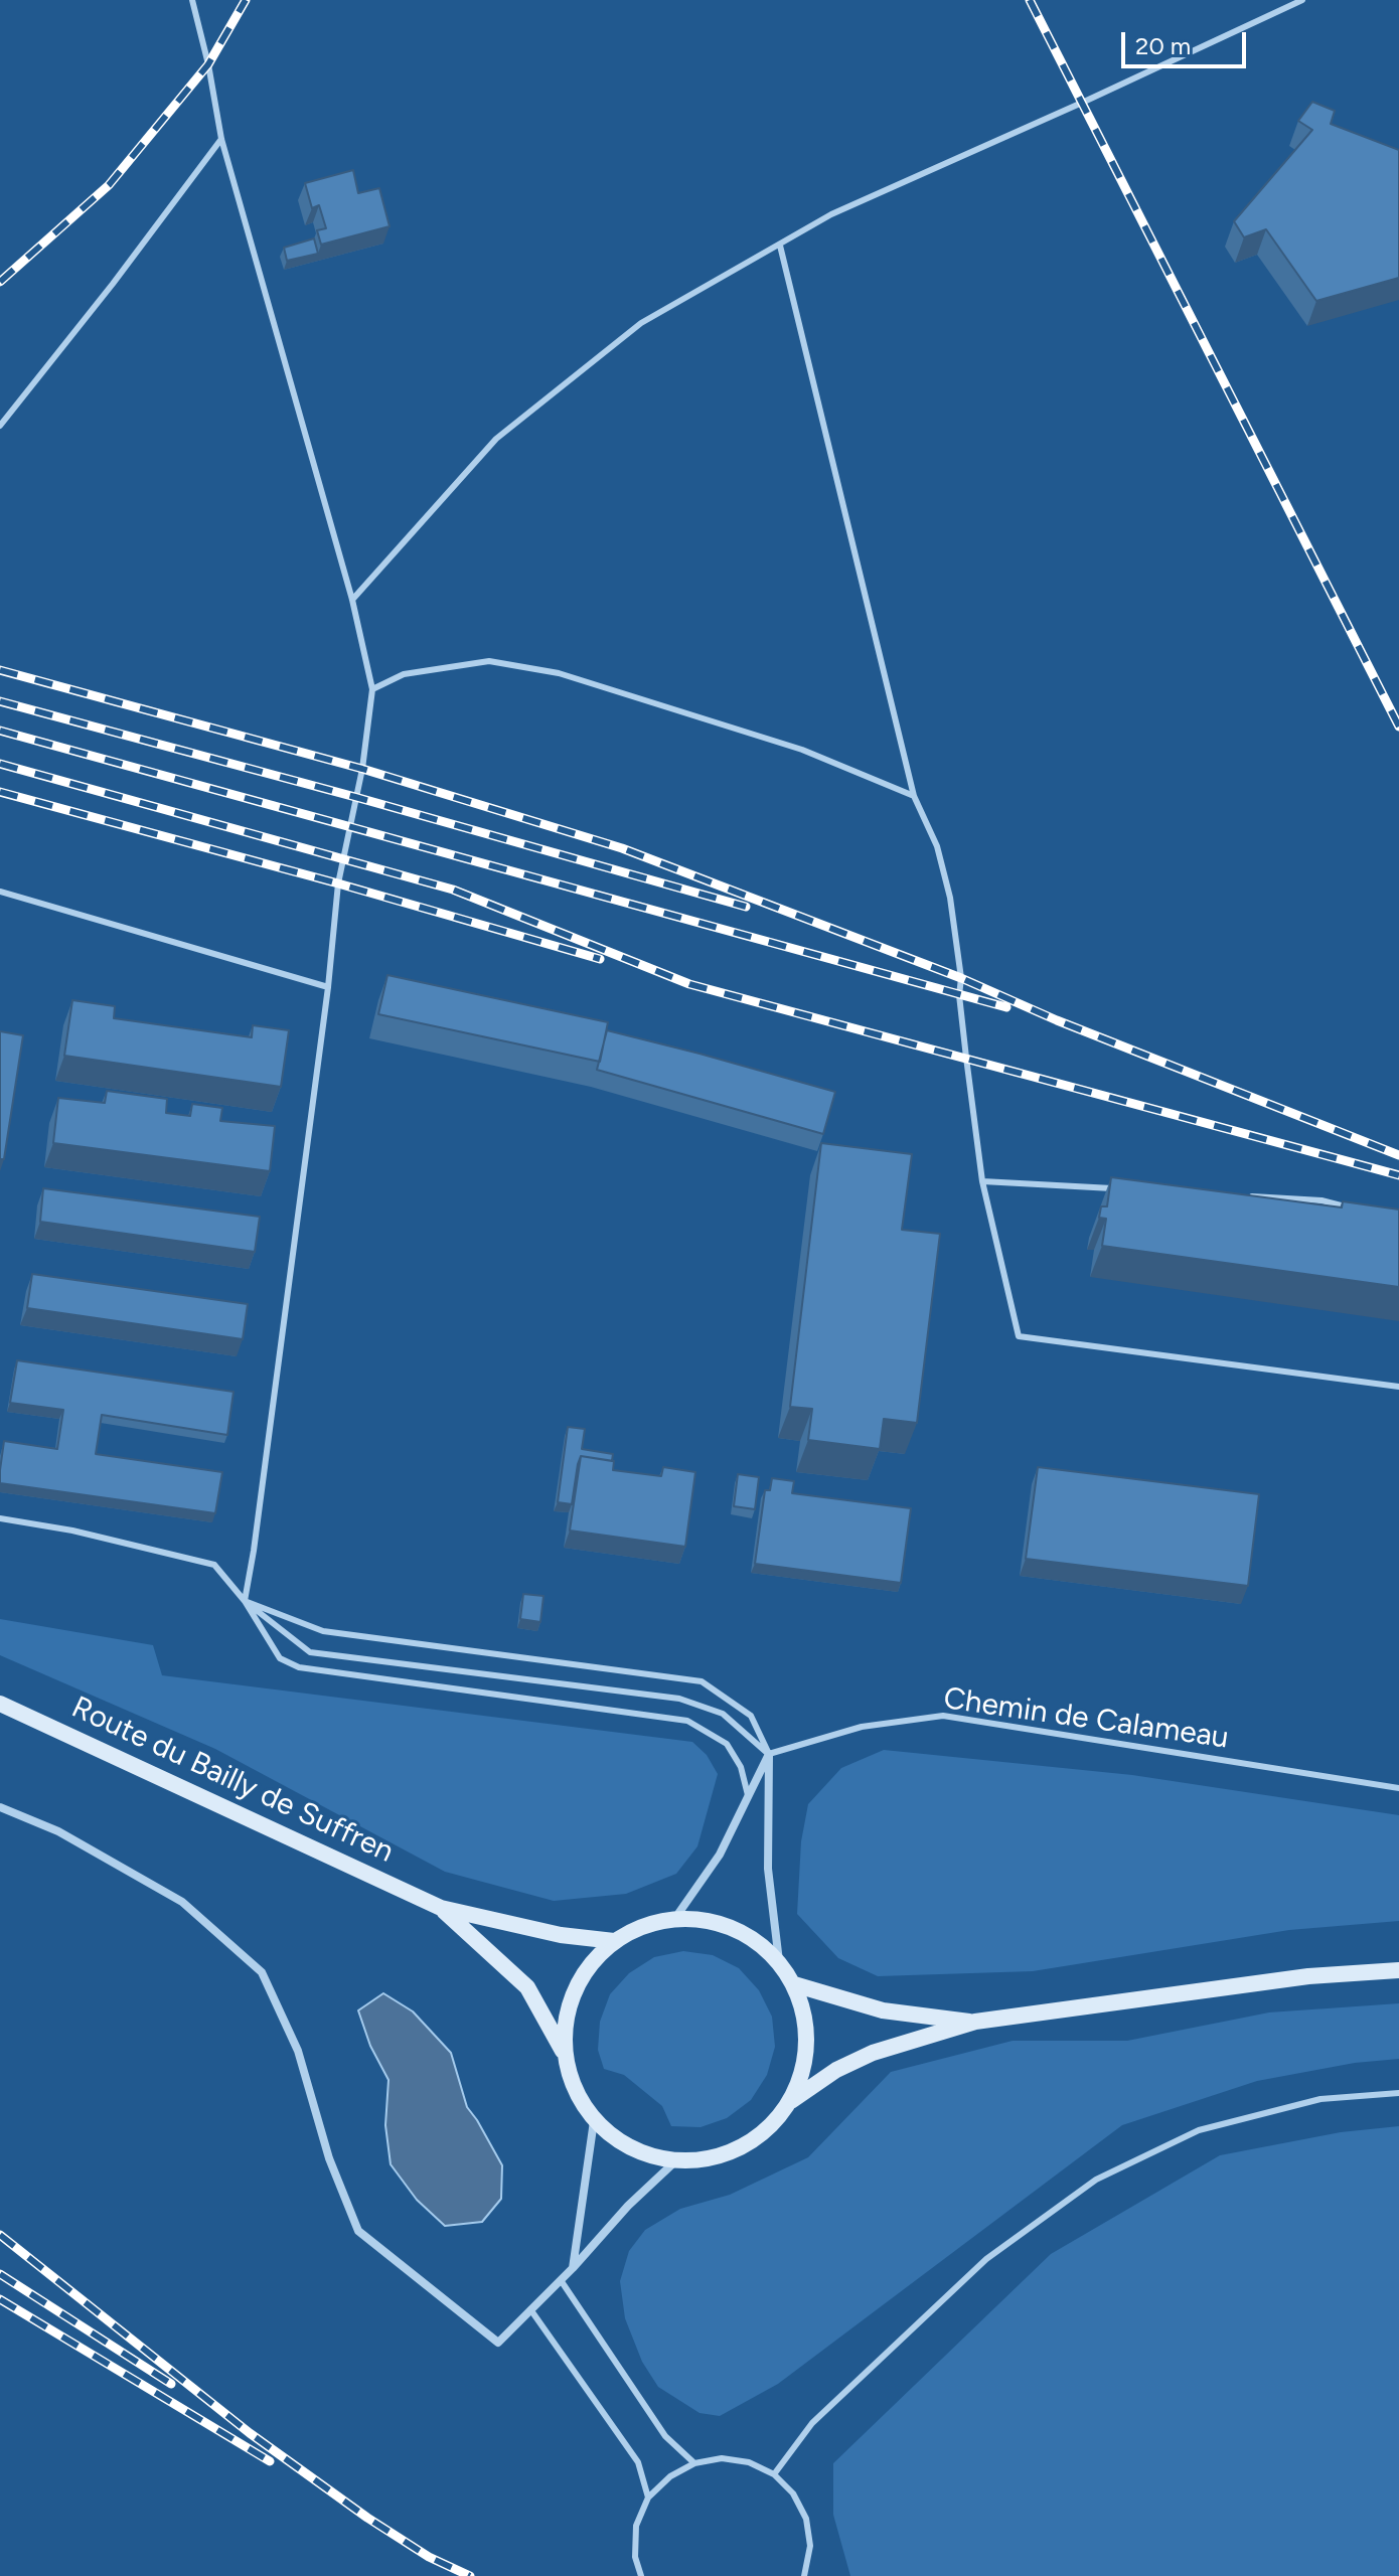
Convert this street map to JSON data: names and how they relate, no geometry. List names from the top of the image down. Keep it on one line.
{"streets":{"main road":["Route du Bailly de Suffren"],"lane":["Chemin de Calameau"]},"scale_bar":"20 m"}
